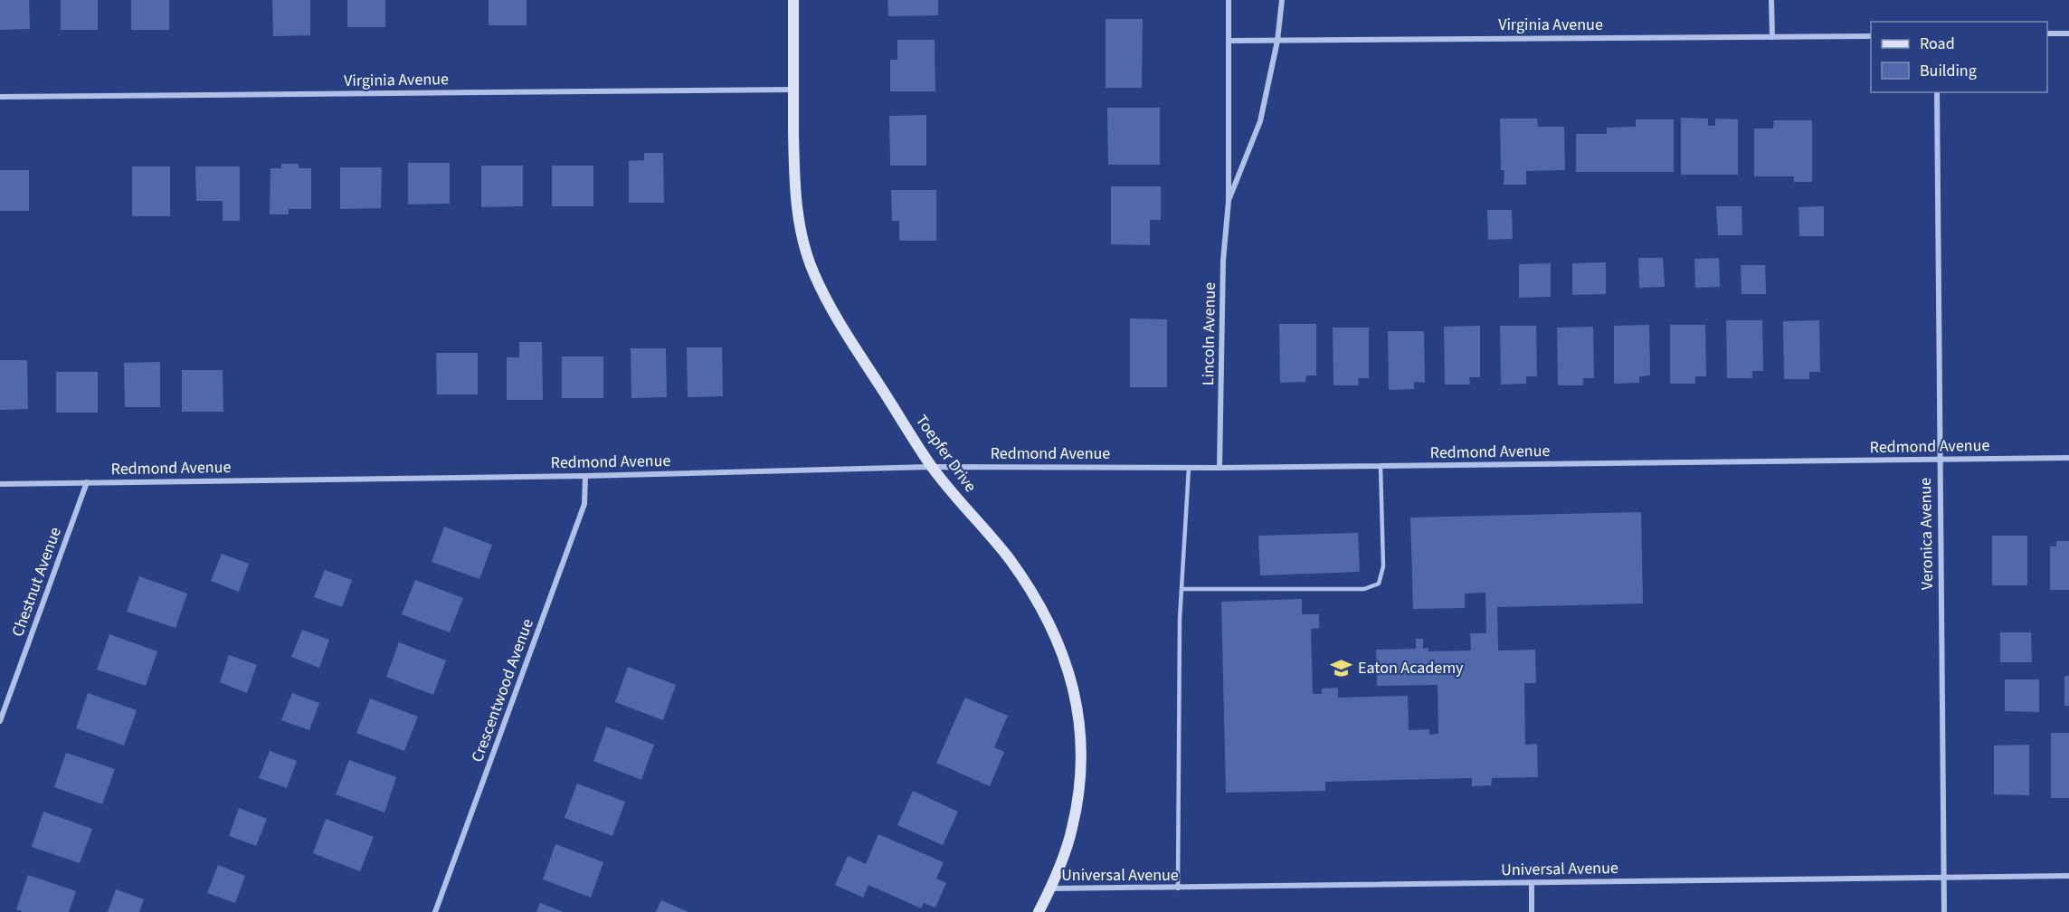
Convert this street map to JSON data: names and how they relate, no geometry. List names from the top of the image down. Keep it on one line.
{"streets":{"street":["Virginia Avenue","Lincoln Avenue","Redmond Avenue","Toepfer Drive","Veronica Avenue","Chestnut Avenue","Crescentwood Avenue","Universal Avenue"]},"crossings":[["Virginia Avenue","Lincoln Avenue"],["Virginia Avenue","Toepfer Drive"],["Lincoln Avenue","Redmond Avenue"],["Redmond Avenue","Toepfer Drive"],["Redmond Avenue","Veronica Avenue"],["Redmond Avenue","Chestnut Avenue"],["Redmond Avenue","Crescentwood Avenue"],["Toepfer Drive","Universal Avenue"],["Veronica Avenue","Universal Avenue"]],"places":{"school or university":["Eaton Academy"]},"legend":["Road","Building"]}
